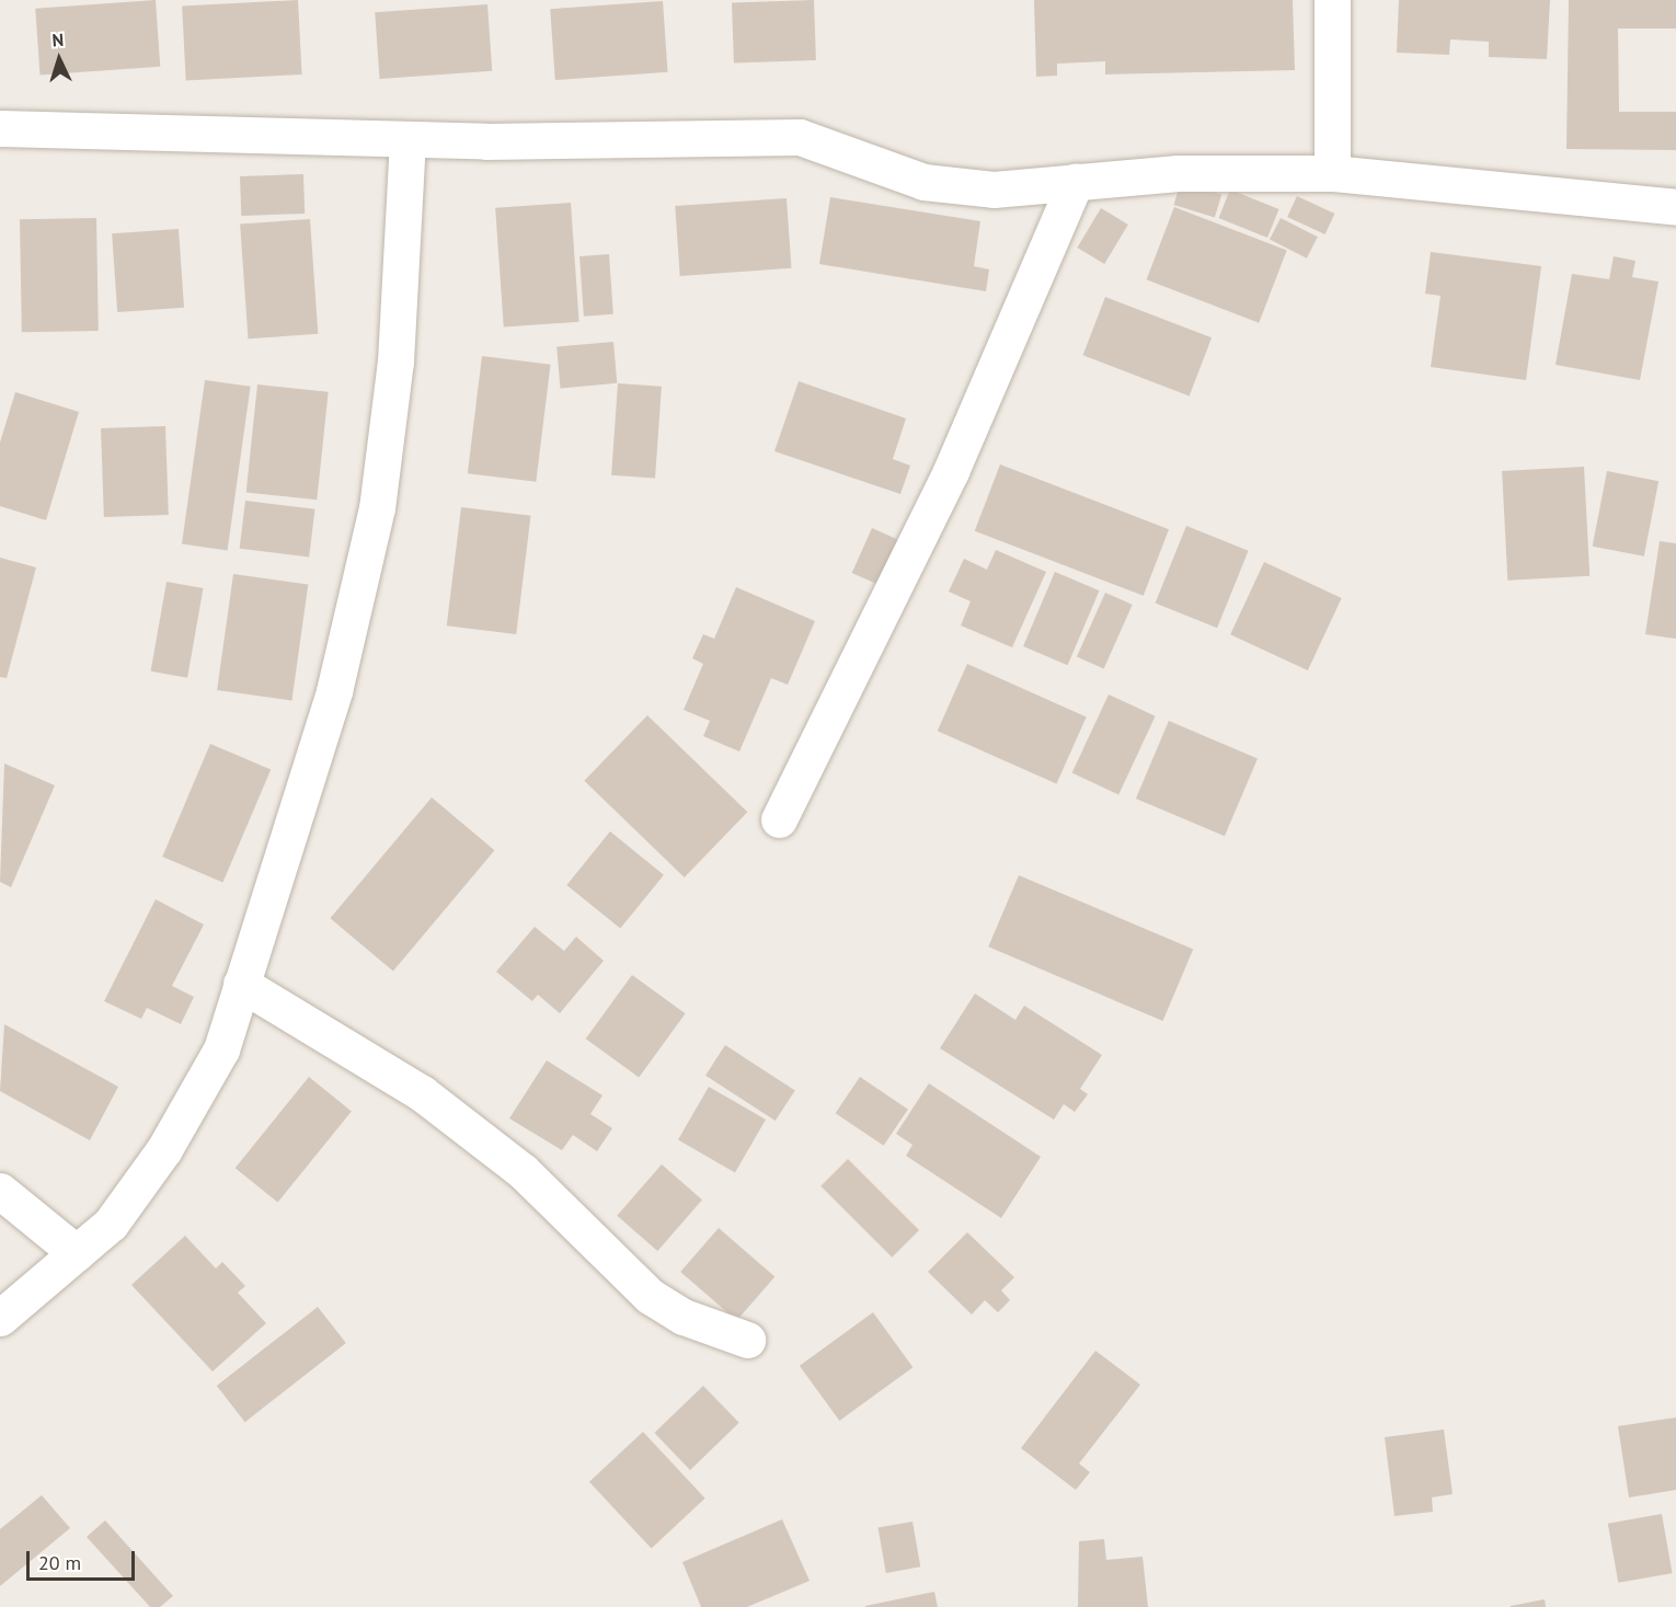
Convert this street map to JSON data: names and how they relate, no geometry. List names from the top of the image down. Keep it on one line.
{"scale_bar":"20 m","north":"top"}
